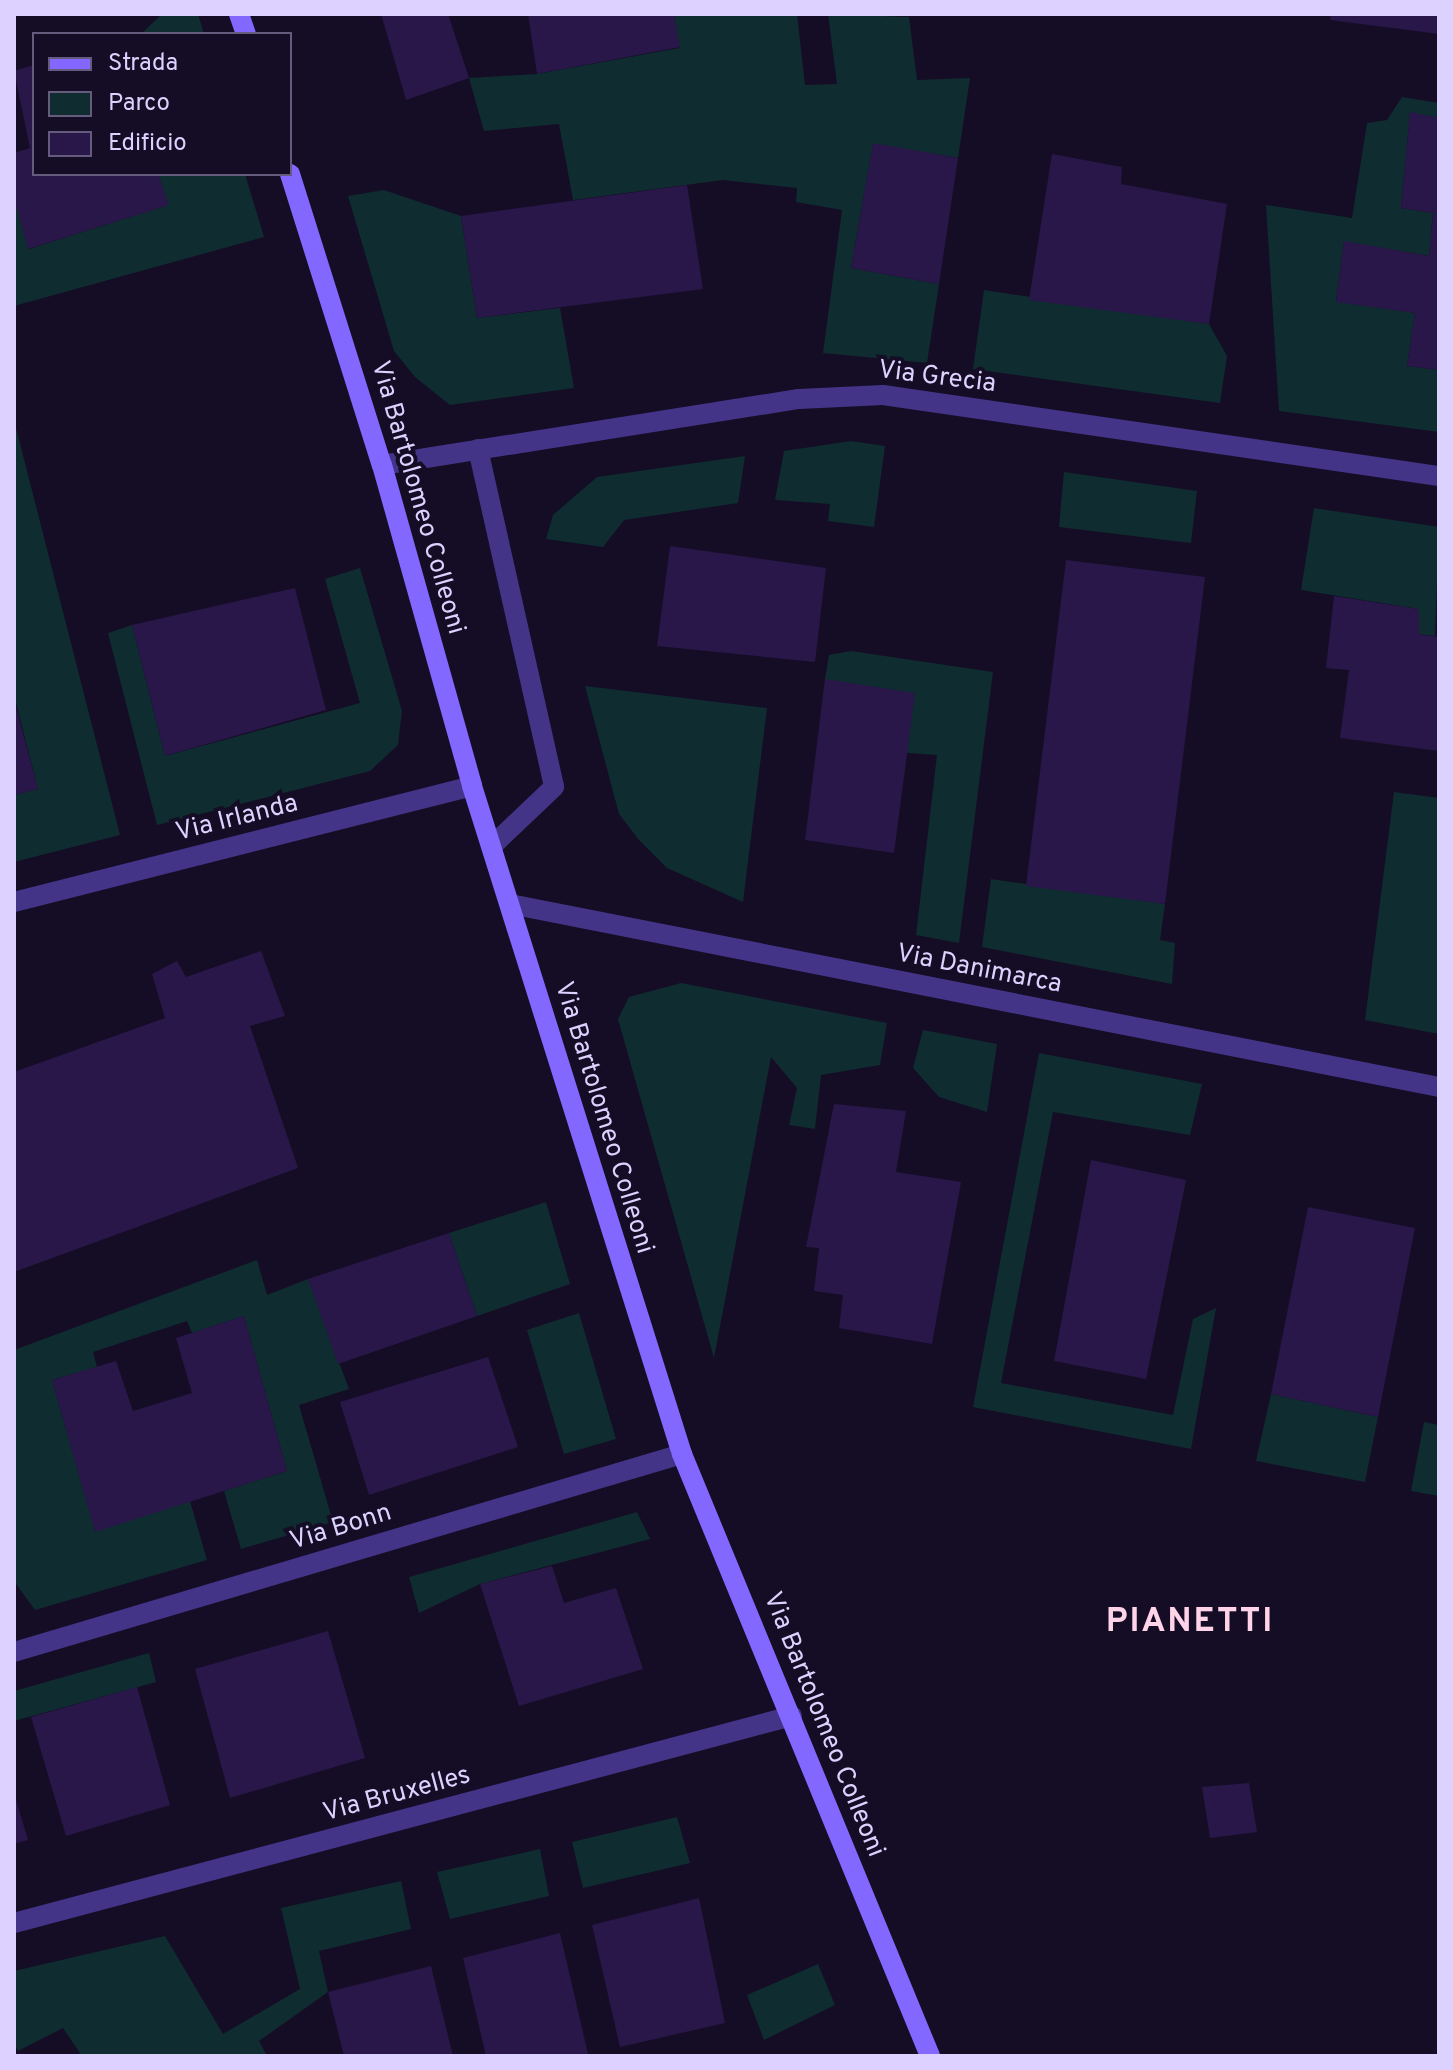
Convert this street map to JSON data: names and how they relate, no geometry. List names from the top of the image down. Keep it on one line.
{"streets":{"main road":["Via Bartolomeo Colleoni"],"street":["Via Grecia","Via Irlanda","Via Danimarca","Via Bonn","Via Bruxelles"]},"crossings":[["Via Grecia","Via Bartolomeo Colleoni"],["Via Bartolomeo Colleoni","Via Irlanda"],["Via Bartolomeo Colleoni","Via Danimarca"],["Via Bartolomeo Colleoni","Via Bonn"],["Via Bartolomeo Colleoni","Via Bruxelles"]],"districts":["PIANETTI"],"legend":["Strada","Parco","Edificio"]}
